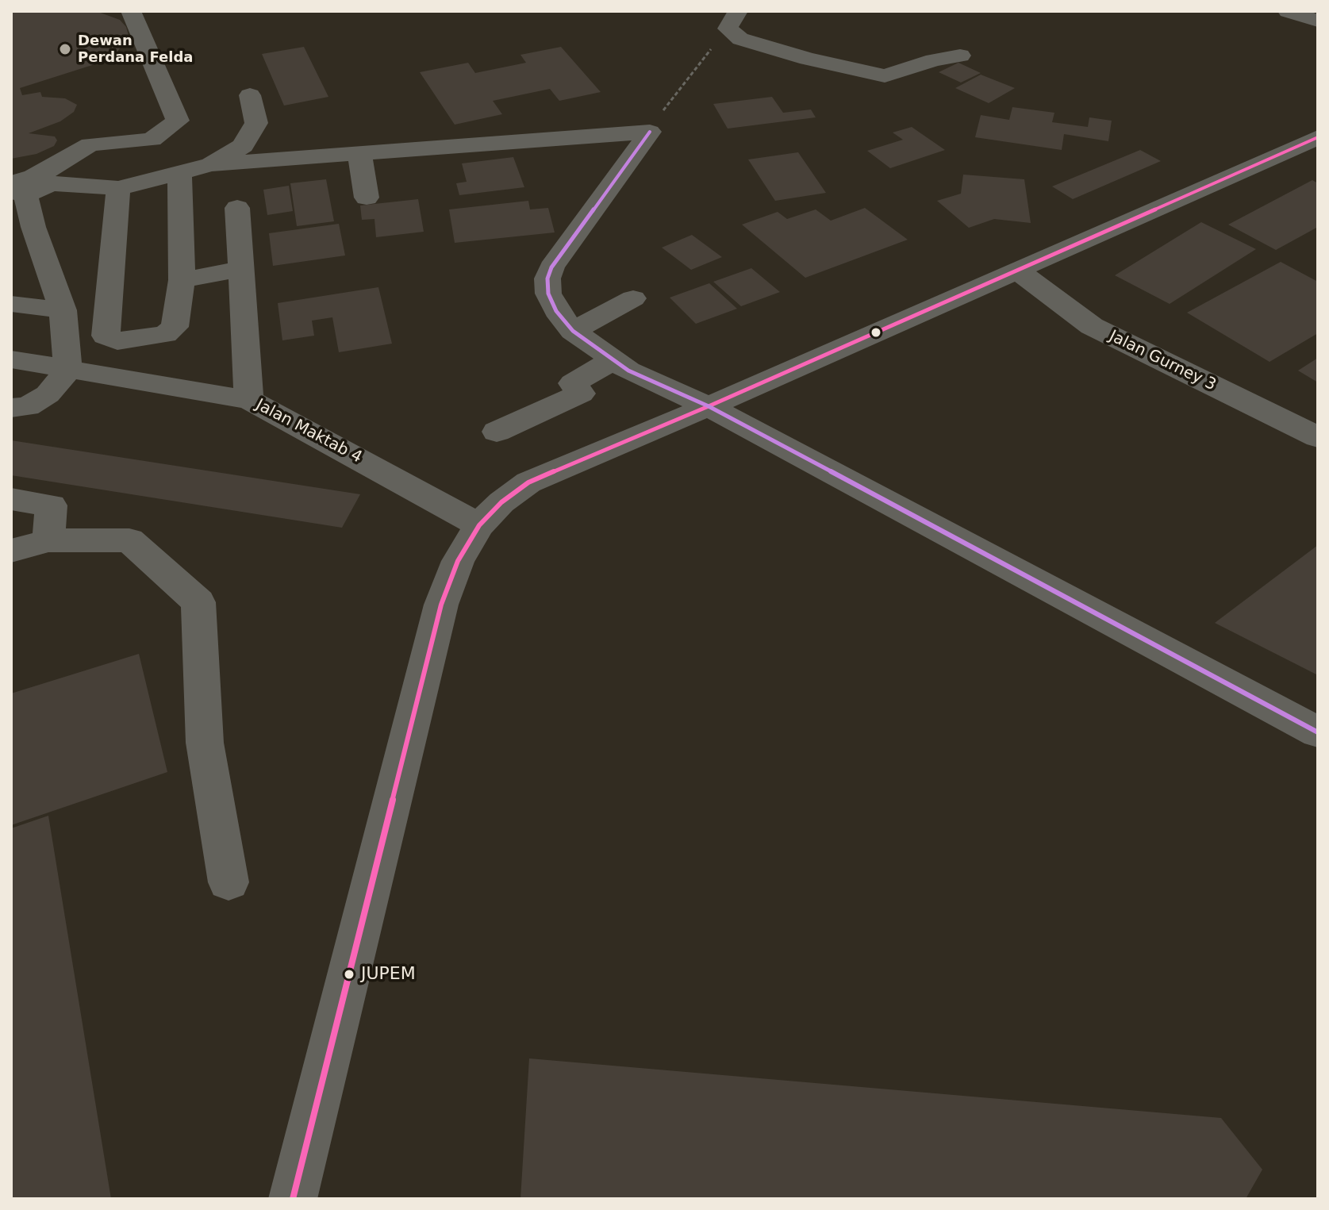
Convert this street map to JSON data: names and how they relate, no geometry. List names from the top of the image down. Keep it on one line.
{"streets":{"street":["Jalan Gurney 3","Jalan Maktab 4"]},"places":["Dewan Perdana Felda","JUPEM"]}
